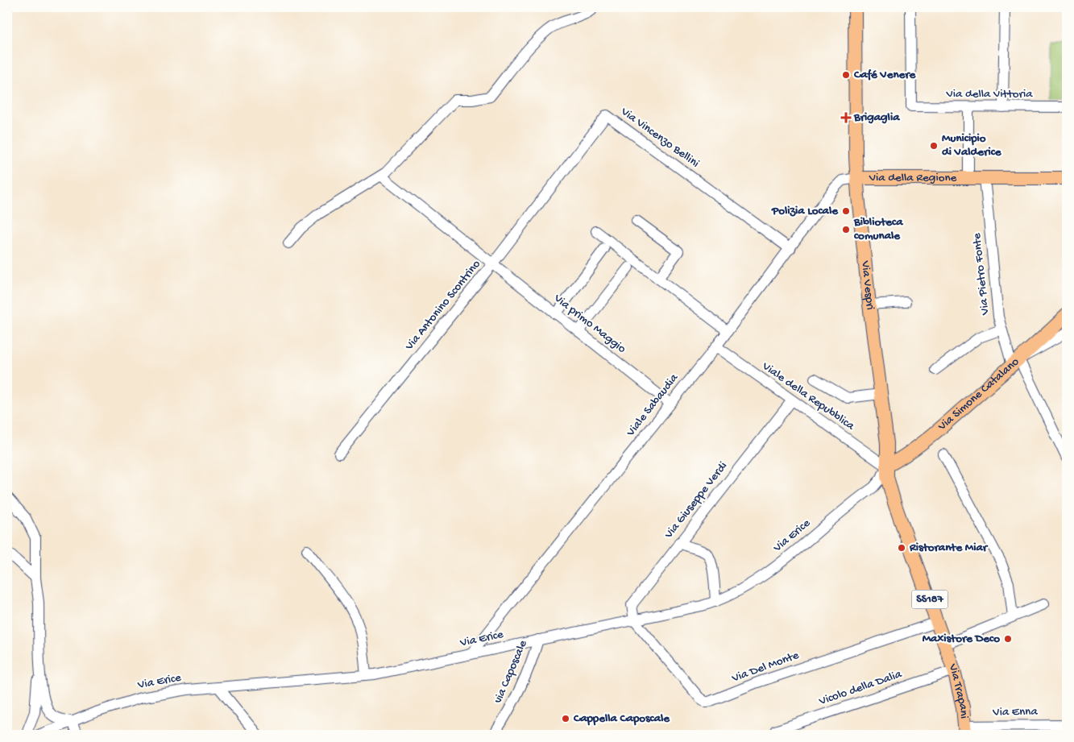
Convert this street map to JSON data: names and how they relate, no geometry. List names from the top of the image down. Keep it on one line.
{"streets":{"main road":["Via della Regione","Via Vespri","Via Simone Catalano","SS187","Via Trapani"],"street":["Via della Vittoria","Via Vincenzo Bellini","Via Pietro Fonte","Via Antonino Scontrino","Via primo Maggio","Viale della Repubblica","Viale Sabaudia","Via Giuseppe Verdi","Via Erice","Via Del Monte","via Caposcale","Vicolo della Dalia","Via Enna"]},"crossings":[["Via della Vittoria","Via della Regione"],["Via Vincenzo Bellini","Via Antonino Scontrino"],["Via Vincenzo Bellini","Via primo Maggio"],["Via Vincenzo Bellini","Viale Sabaudia"],["Via della Regione","Via Pietro Fonte"],["Via della Regione","Via Vespri"],["Via della Regione","Viale Sabaudia"],["Via Pietro Fonte","Via Simone Catalano"],["Via Vespri","Via Simone Catalano"],["Via Vespri","Viale della Repubblica"],["Via Vespri","Viale Sabaudia"],["Via Vespri","Via Erice"],["Via Vespri","Via Trapani"],["Via Antonino Scontrino","Via primo Maggio"],["Via primo Maggio","Viale Sabaudia"],["Via Simone Catalano","Viale della Repubblica"],["Via Simone Catalano","Via Erice"],["Via Simone Catalano","Via Trapani"],["Viale della Repubblica","Viale Sabaudia"],["Viale della Repubblica","Via Giuseppe Verdi"],["Viale della Repubblica","Via Erice"],["Viale della Repubblica","Via Trapani"],["Viale Sabaudia","Via Erice"],["Via Giuseppe Verdi","Via Erice"],["Via Giuseppe Verdi","Via Del Monte"],["Via Erice","Via Del Monte"],["Via Erice","via Caposcale"],["Via Erice","Via Trapani"],["Via Del Monte","Via Trapani"],["Vicolo della Dalia","Via Trapani"],["Via Trapani","Via Enna"]],"places":{"other":["Café Venere","Municipio di Valderice","Polizia Locale","Biblioteca comunale","Ristorante Miar","Maxistore Deco","Cappella Caposcale"],"health":["Brigaglia"]}}
